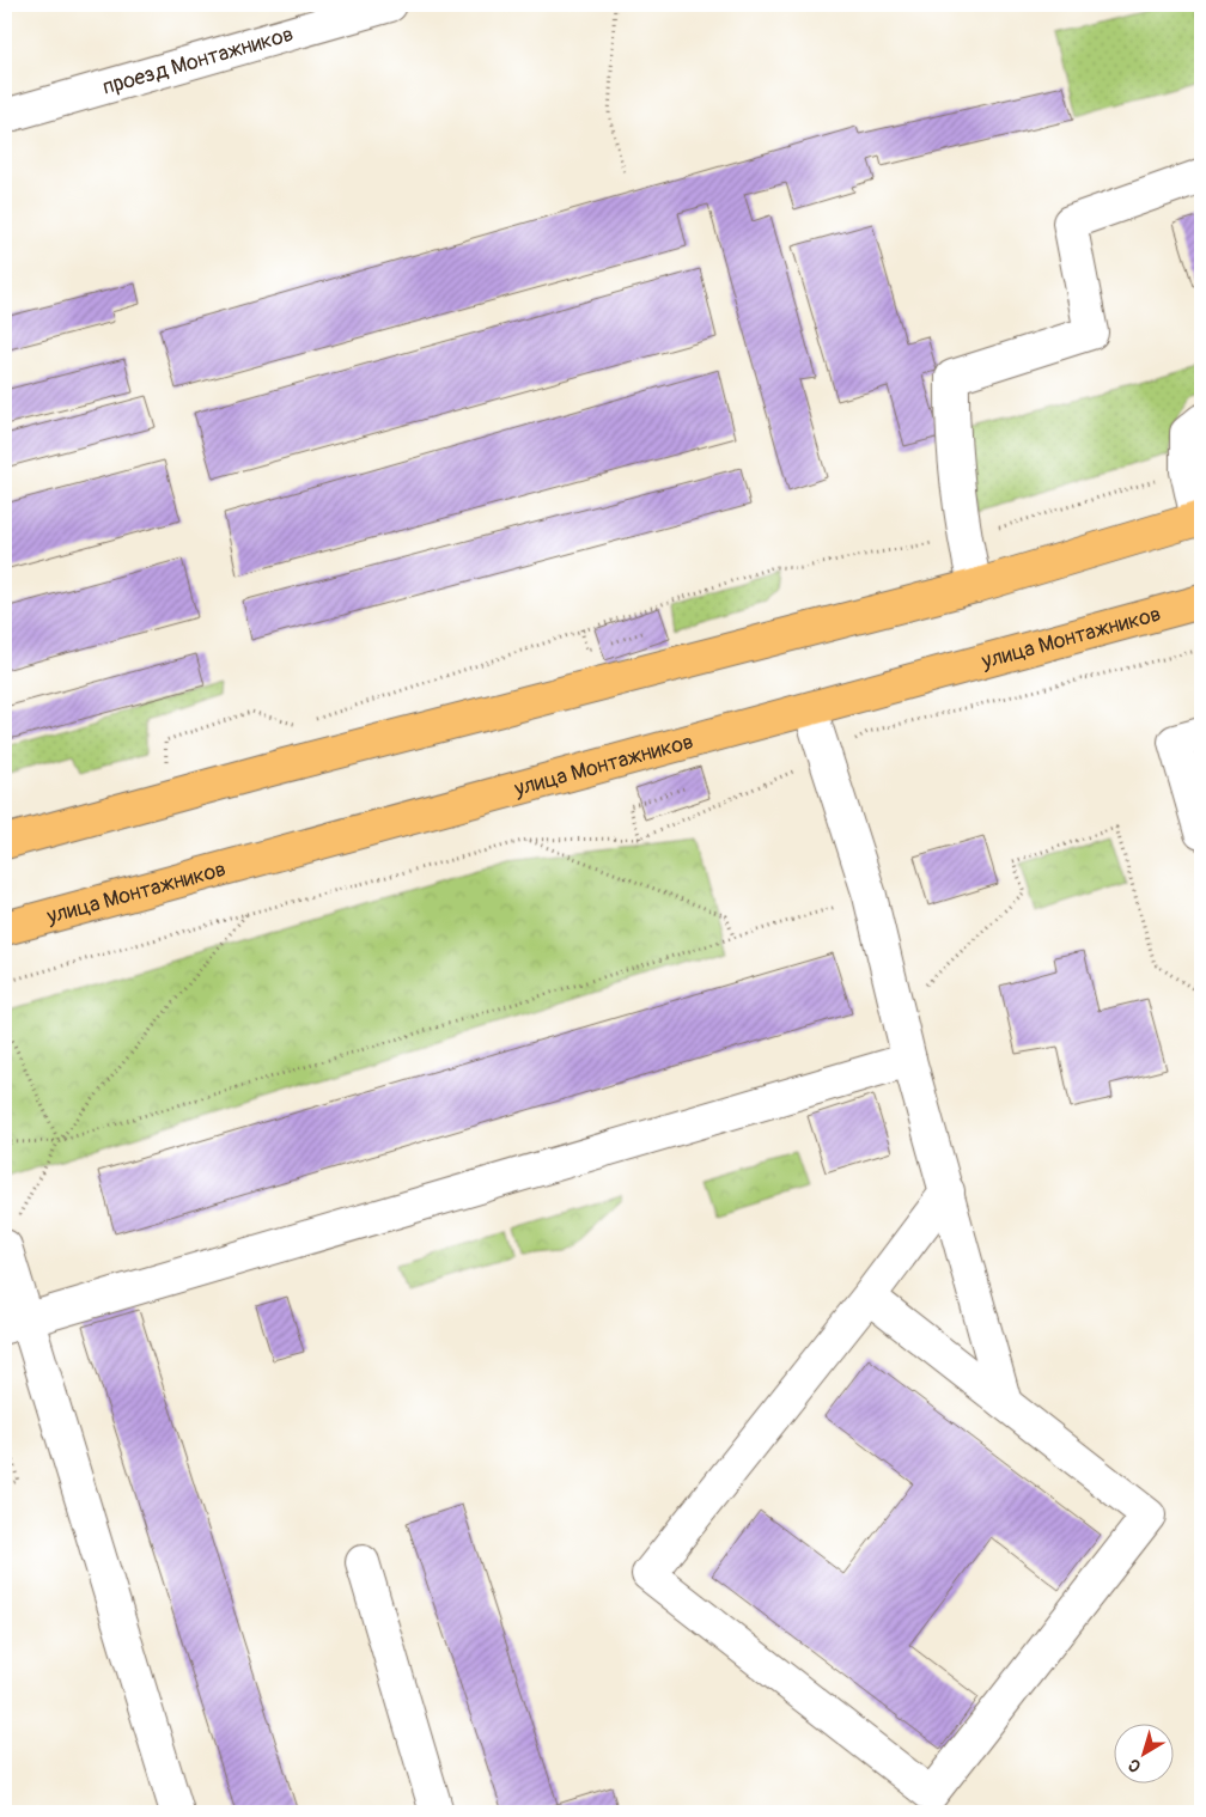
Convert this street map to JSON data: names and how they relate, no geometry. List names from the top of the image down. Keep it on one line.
{"streets":{"main road":["улица Монтажников"],"street":["проезд Монтажников"]},"north":"bottom left"}
